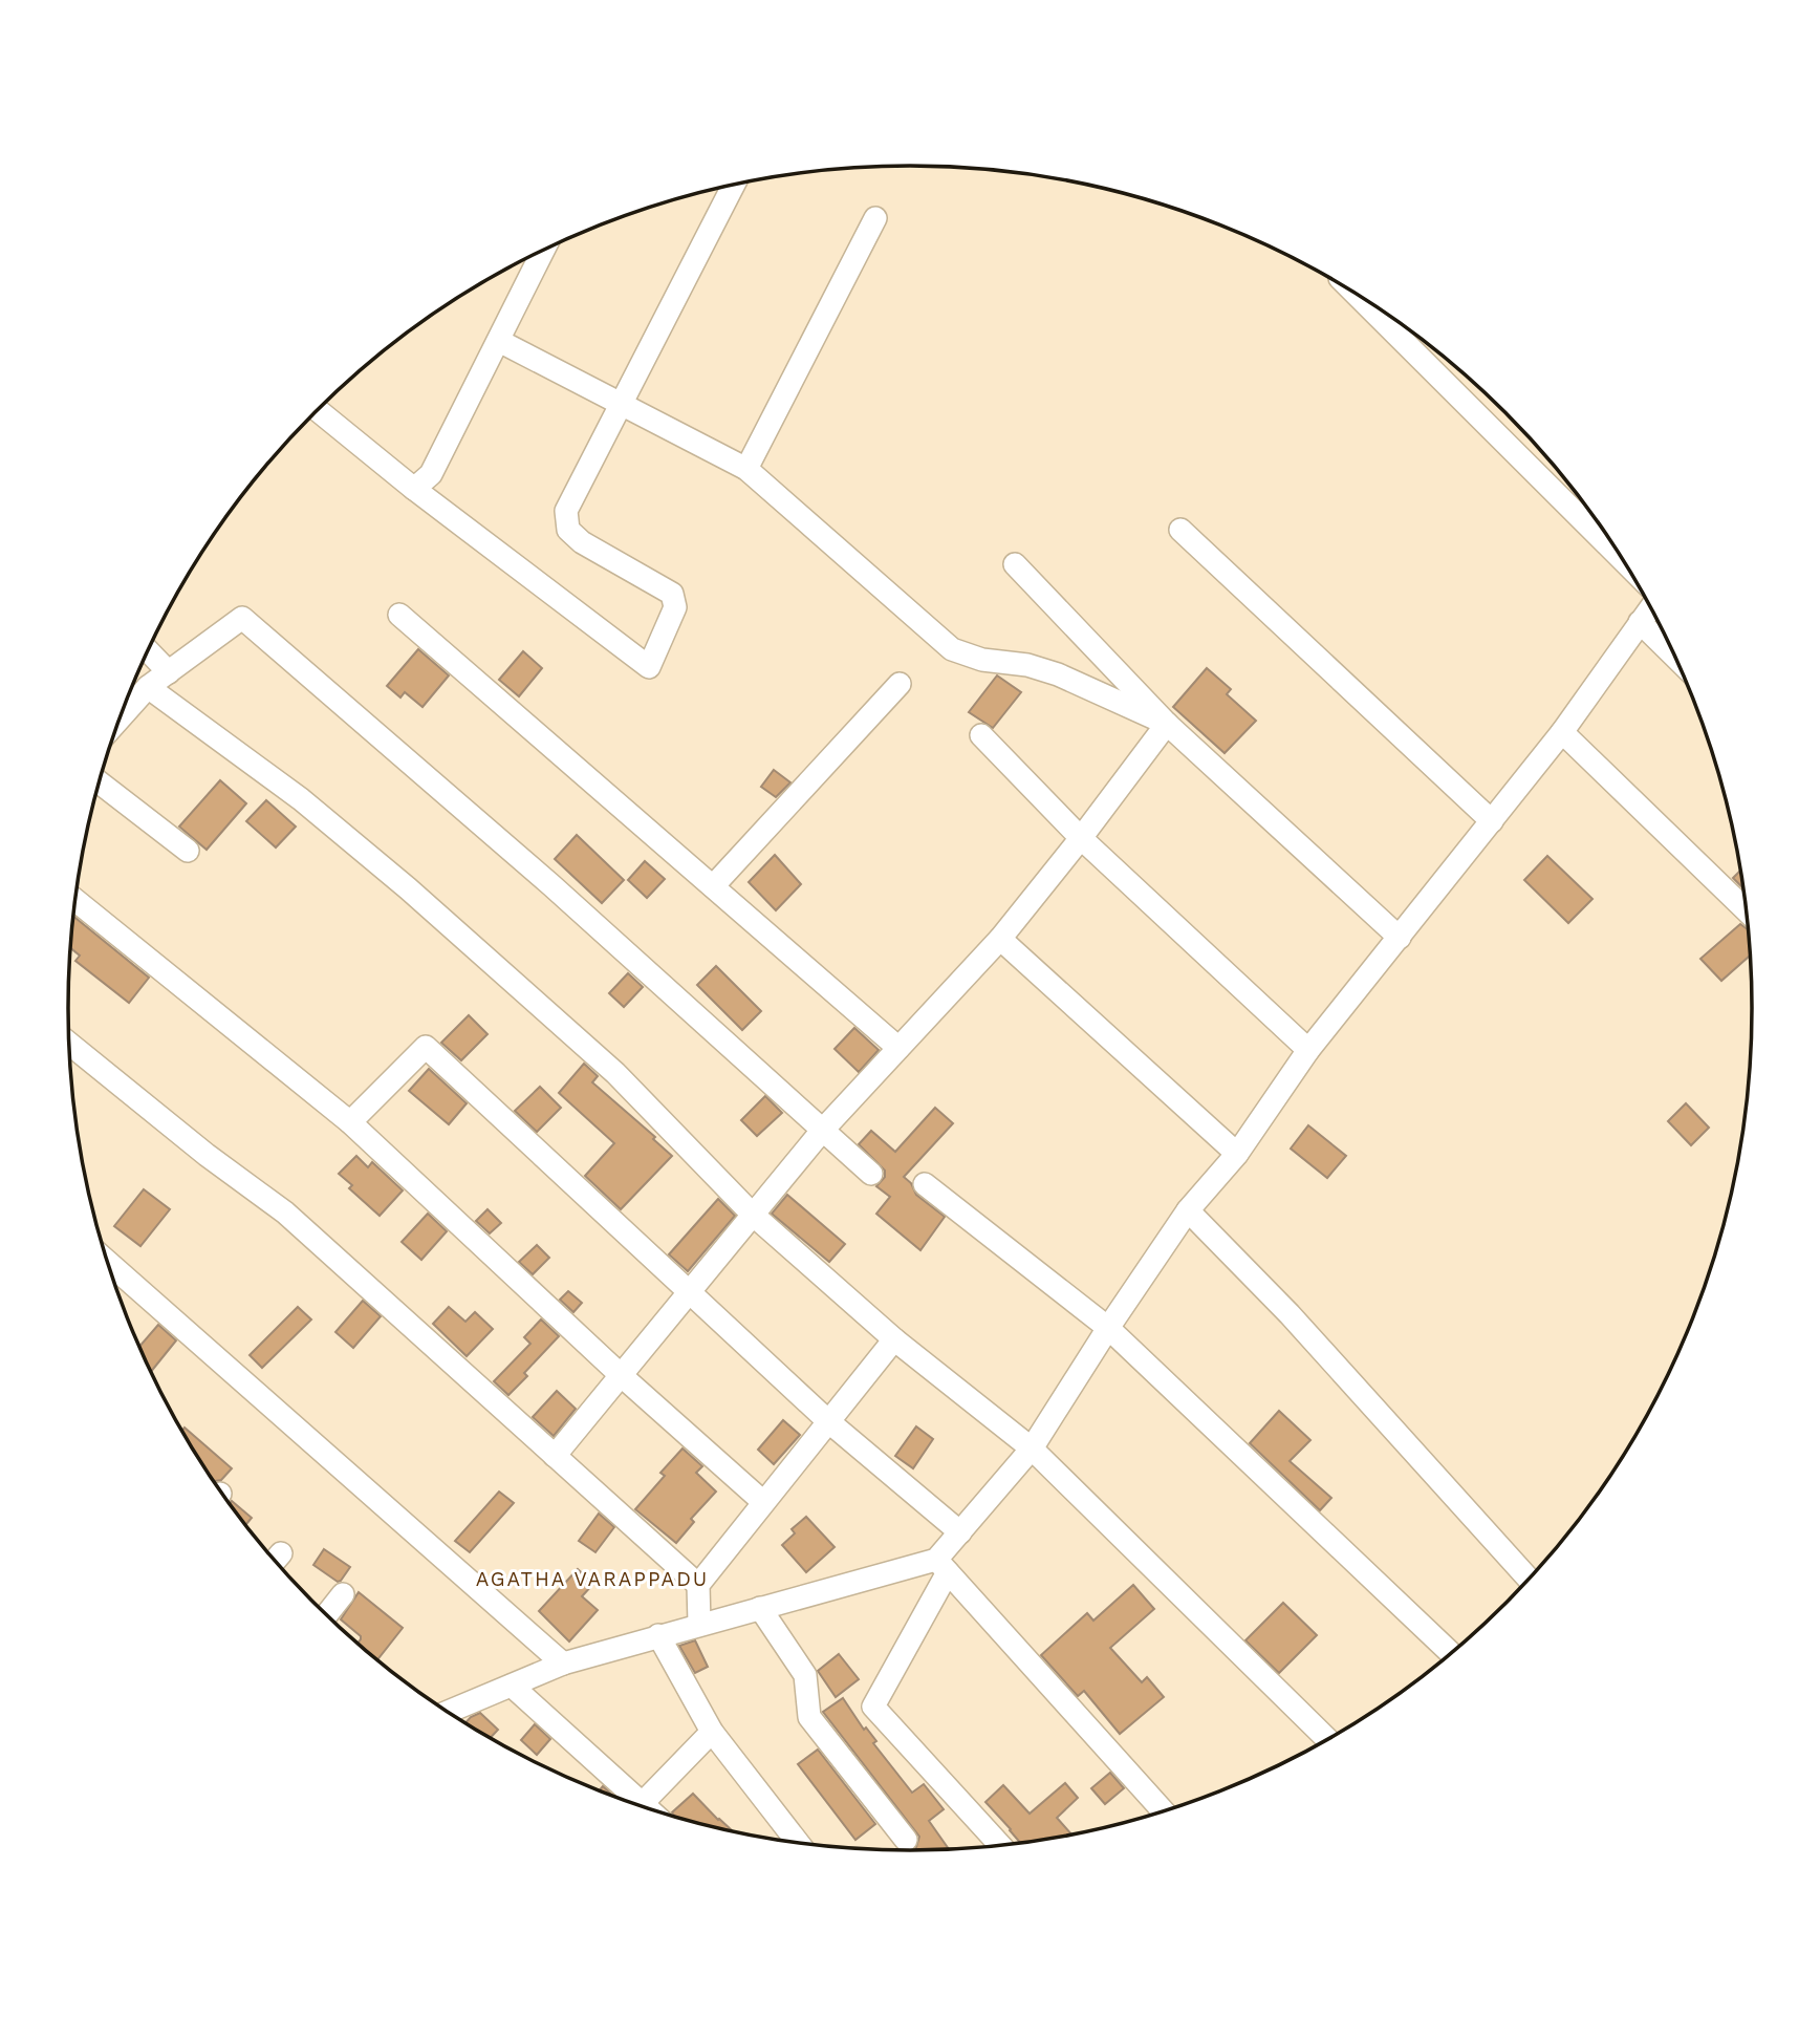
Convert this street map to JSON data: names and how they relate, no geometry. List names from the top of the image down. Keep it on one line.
{"districts":["AGATHA VARAPPADU"]}
